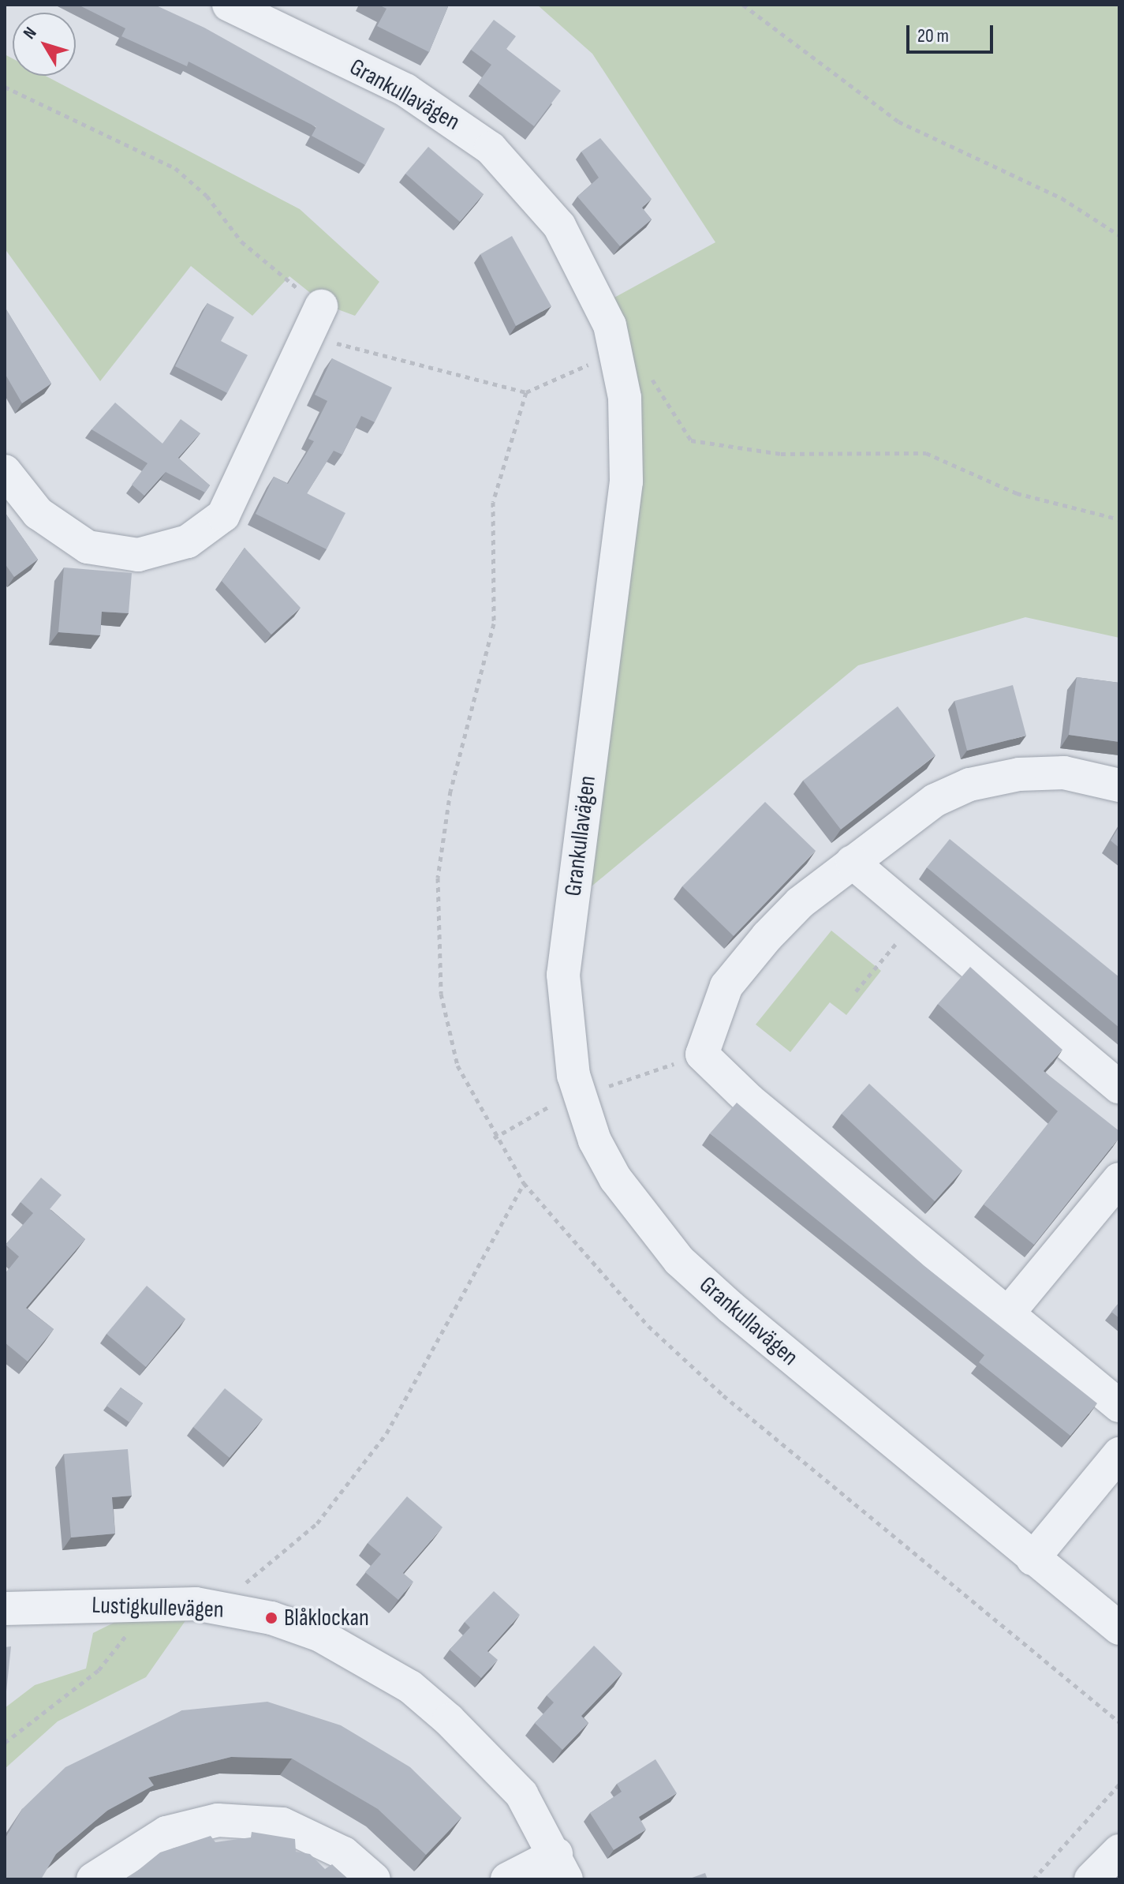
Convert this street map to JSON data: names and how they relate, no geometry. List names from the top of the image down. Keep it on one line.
{"streets":{"street":["Grankullavägen","Lustigkullevägen"]},"places":["Blåklockan"],"scale_bar":"20 m","north":"top left"}
